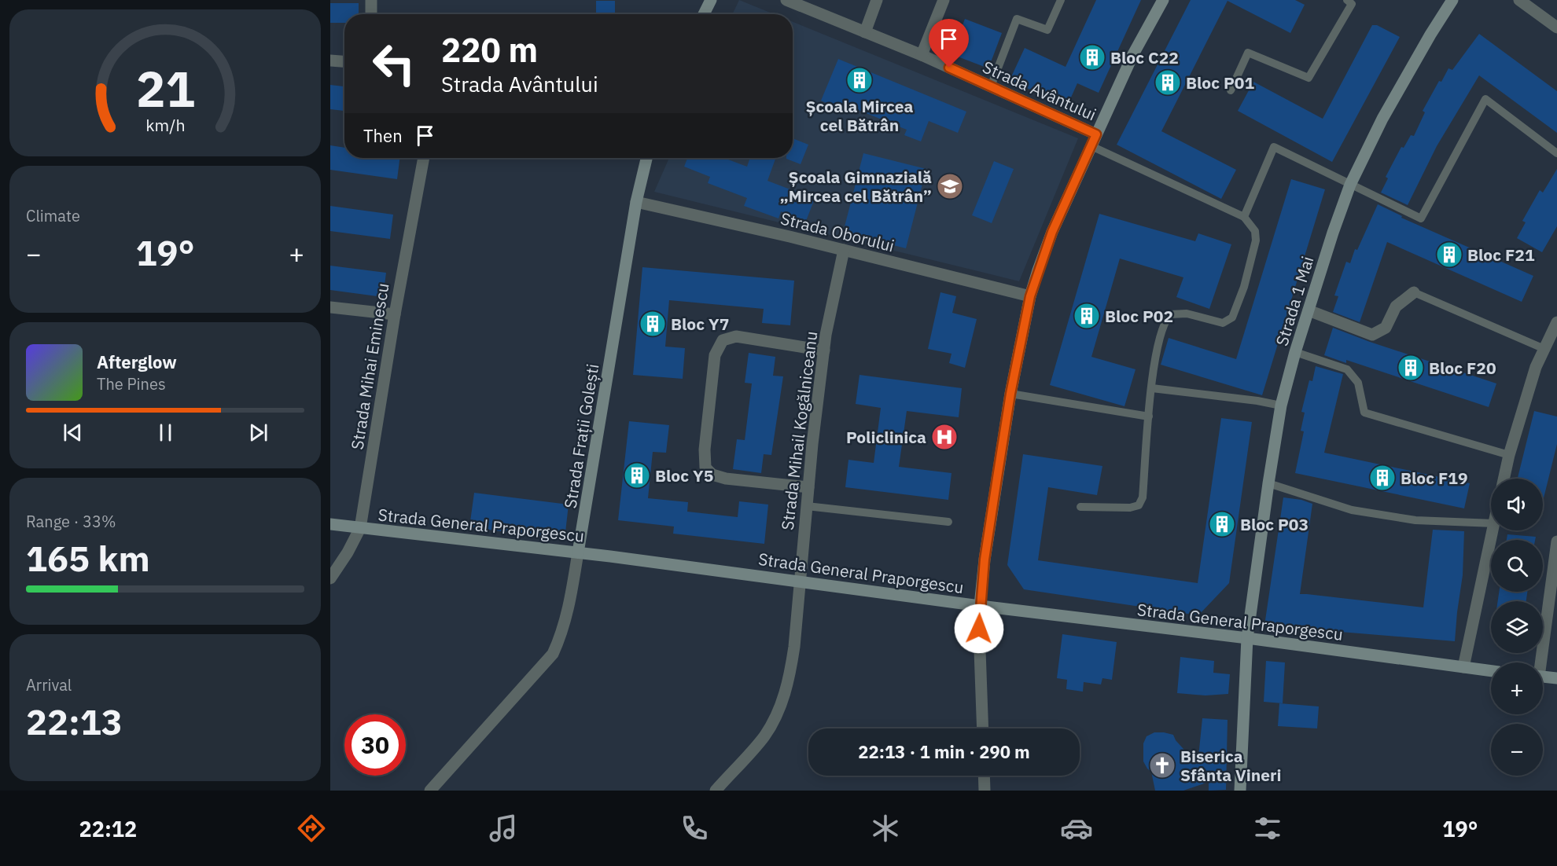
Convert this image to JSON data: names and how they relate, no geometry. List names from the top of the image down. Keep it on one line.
{"streets":{"main road":["Strada 1 Mai","Strada Frații Golești","Strada General Praporgescu"],"street":["Strada Avântului","Strada Oborului","Strada Mihai Eminescu","Strada Mihail Kogălniceanu"]},"crossings":[["Strada Oborului","Strada Mihail Kogălniceanu"],["Strada Oborului","Strada Frații Golești"],["Strada 1 Mai","Strada General Praporgescu"],["Strada Mihai Eminescu","Strada General Praporgescu"],["Strada Mihail Kogălniceanu","Strada General Praporgescu"],["Strada Frații Golești","Strada General Praporgescu"]],"places":{"building":["Bloc C22","Școala Mircea cel Bătrân","Bloc P01","Bloc F21","Bloc P02","Bloc Y7","Bloc F20","Bloc Y5","Bloc F19","Bloc P03"],"school or university":["Școala Gimnazială „Mircea cel Bătrân”"],"hospital":["Policlinica"],"church":["Biserica Sfânta Vineri"]},"page":{"turn":["220 m","Strada Avântului"],"then":"Then","tile":["Climate",["Range · 33%","165 km"],["Arrival","22:13"]],"heat":["−","19°","+"],"song":["Afterglow","The Pines"],"map_buttons":["+","−"],"limit":"30","trip":"22:13 · 1 min · 290 m","tabs":["22:12","19°"],"gauge":["21","km/h"]}}
